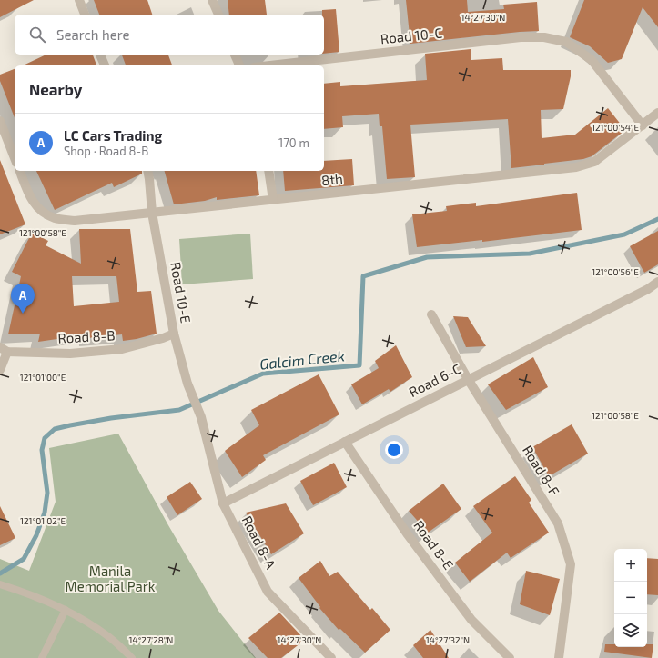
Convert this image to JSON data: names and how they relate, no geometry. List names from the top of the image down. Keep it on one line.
{"streets":{"street":["Road 10-C","8th","Road 10-E","Road 8-B","Road 6-C","Road 8-F","Road 8-A","Road 8-E"]},"crossings":[["Road 10-C","8th"],["8th","Road 10-E"],["Road 10-E","Road 8-B"],["Road 10-E","Road 8-A"],["Road 6-C","Road 8-F"],["Road 6-C","Road 8-A"],["Road 6-C","Road 8-E"]],"water":["Galcim Creek"],"parks":["Manila Memorial Park"],"page":{"search":"Search here","heading":"Nearby","list":[{"mark":"A","name":"LC Cars Trading","note":"Shop · Road 8-B","value":"170 m"}],"pins":"A","map_buttons":["+","−"]},"coordinates":["14°27'30\"N","121°00'54\"E","121°00'58\"E","121°00'56\"E","121°01'00\"E","121°01'02\"E","14°27'28\"N","14°27'32\"N"]}
